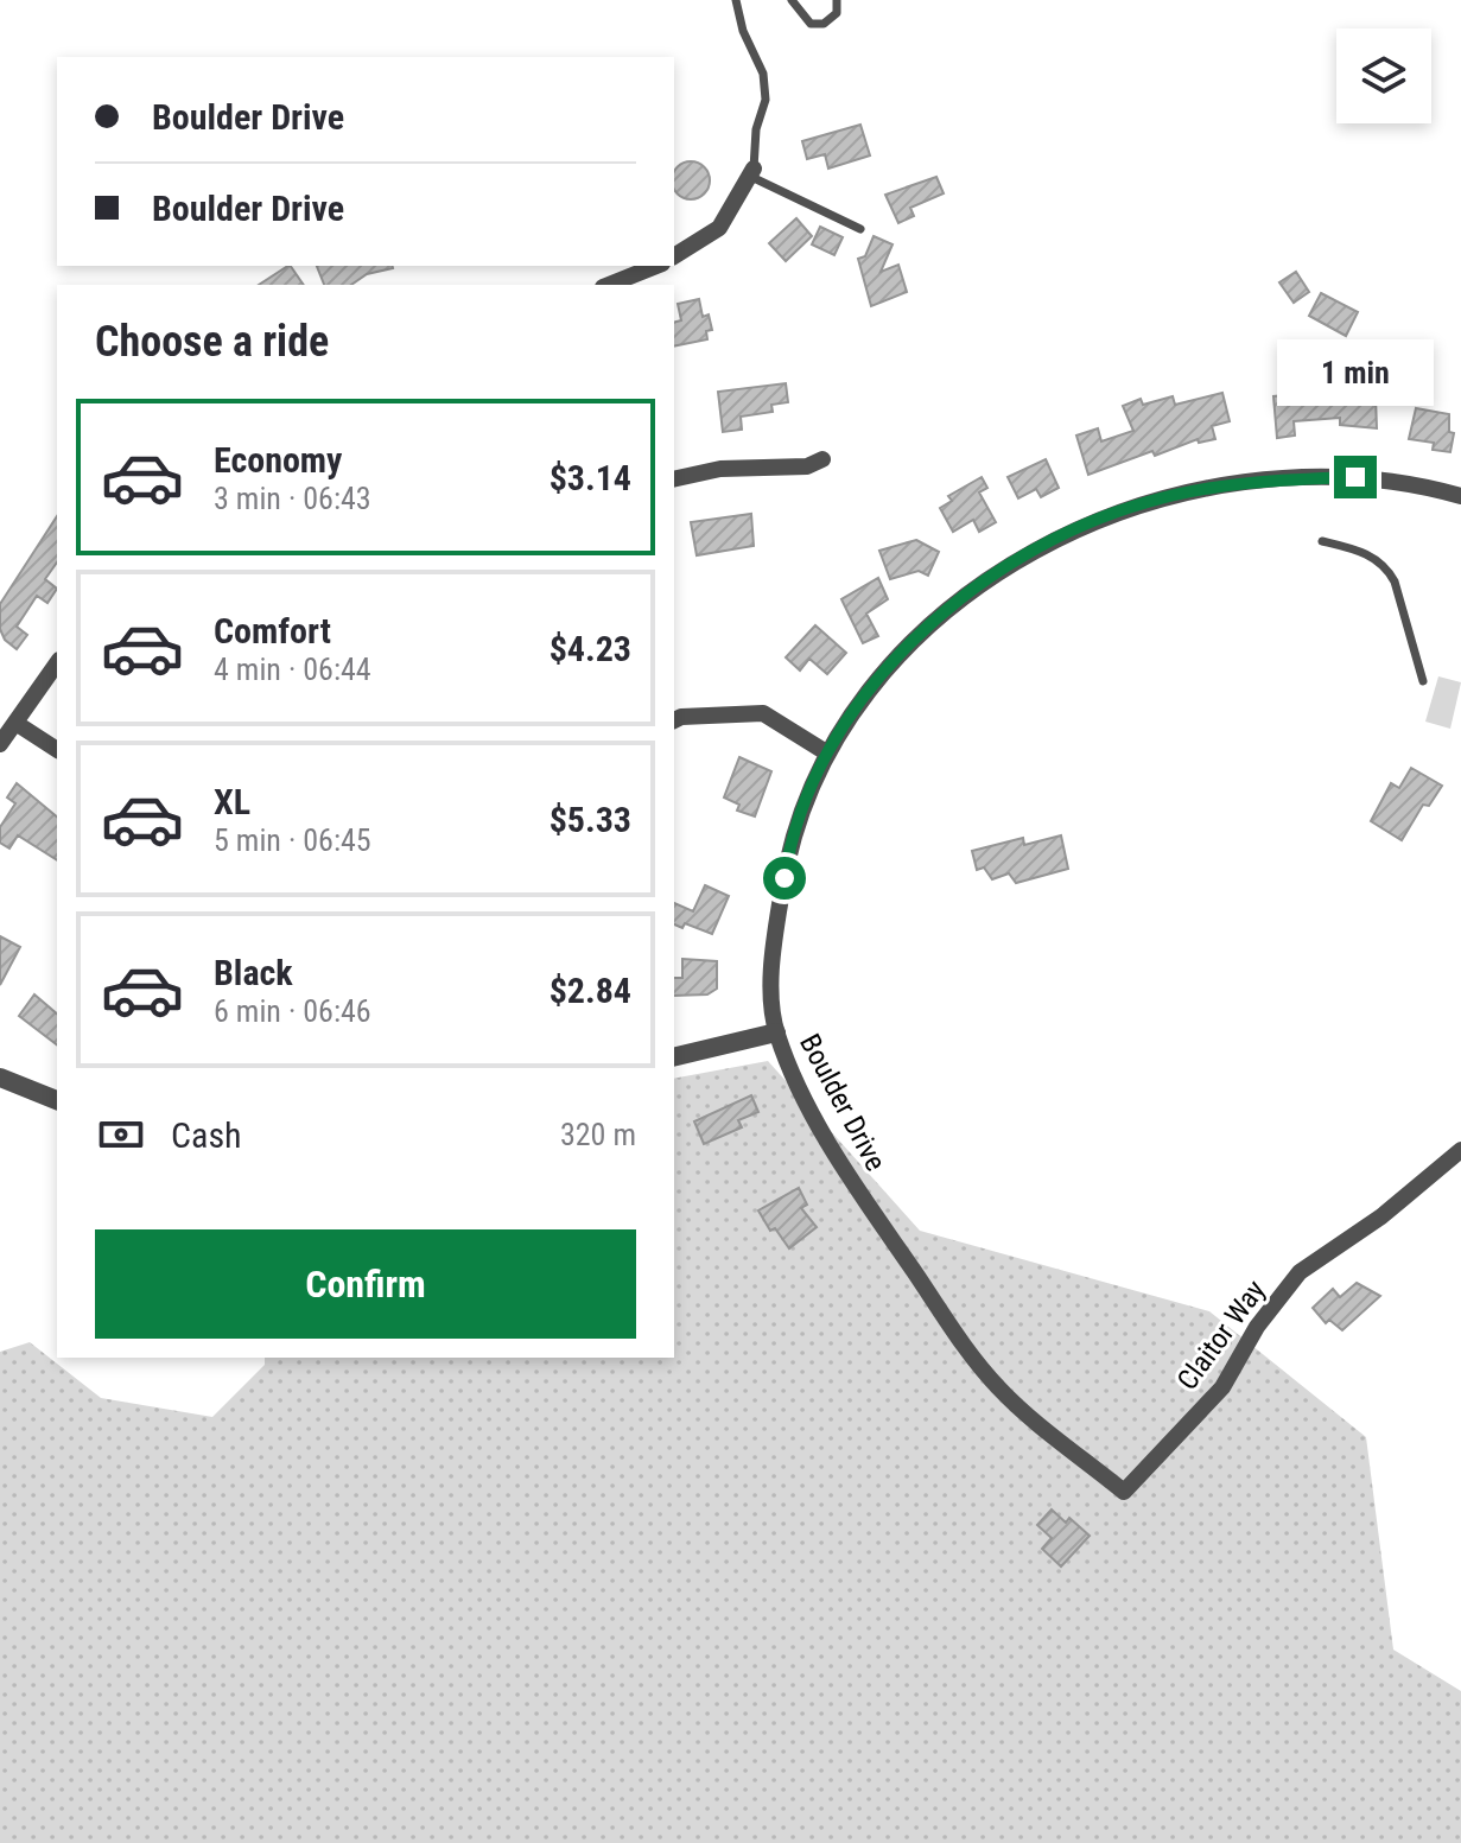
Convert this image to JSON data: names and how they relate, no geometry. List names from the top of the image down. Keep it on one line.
{"streets":{"street":["Boulder Drive","Claitor Way"]},"crossings":[["Boulder Drive","Claitor Way"]],"page":{"banner":["Boulder Drive","Boulder Drive"],"heading":"Choose a ride","bubble":"1 min","list":[{"name":"Economy","note":"3 min · 06:43","value":"$3.14"},{"name":"Comfort","note":"4 min · 06:44","value":"$4.23"},{"name":"XL","note":"5 min · 06:45","value":"$5.33"},{"name":"Black","note":"6 min · 06:46","value":"$2.84"}],"pay":["Cash","320 m"],"buttons":"Confirm"}}
